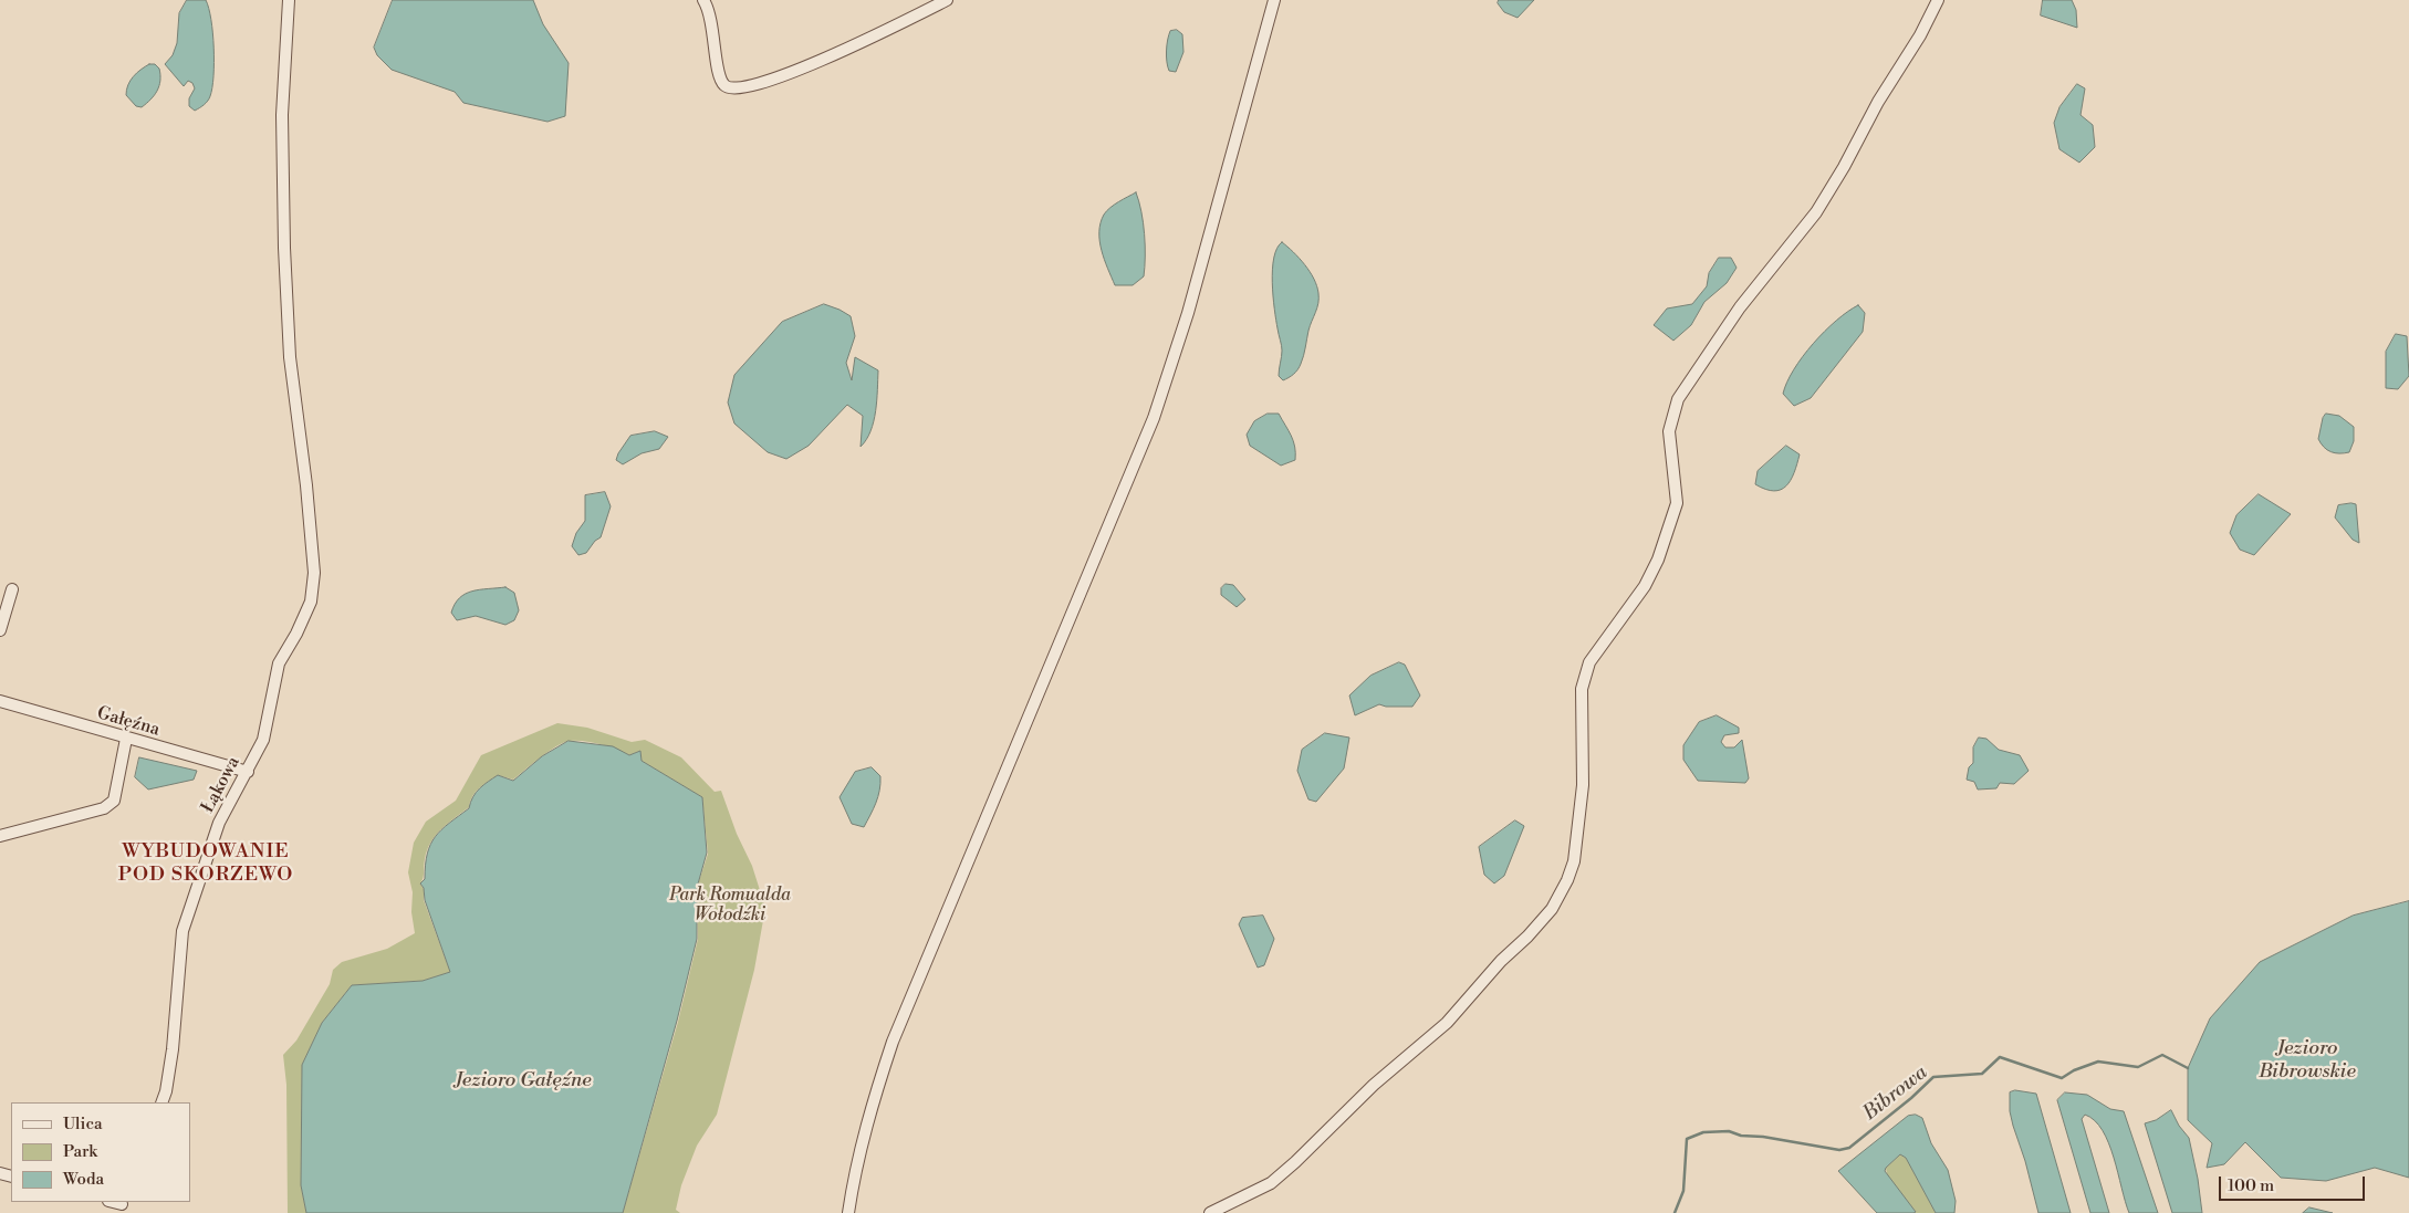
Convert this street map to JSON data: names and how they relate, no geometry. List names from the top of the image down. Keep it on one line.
{"streets":{"street":["Gałęźna","Łąkowa"]},"crossings":[["Gałęźna","Łąkowa"]],"districts":["WYBUDOWANIE POD SKORZEWO"],"water":["Jezioro Bibrowskie","Jezioro Gałęźne","Bibrowa"],"parks":["Park Romualda Wołodźki"],"legend":["Ulica","Park","Woda"],"scale_bar":"100 m"}
